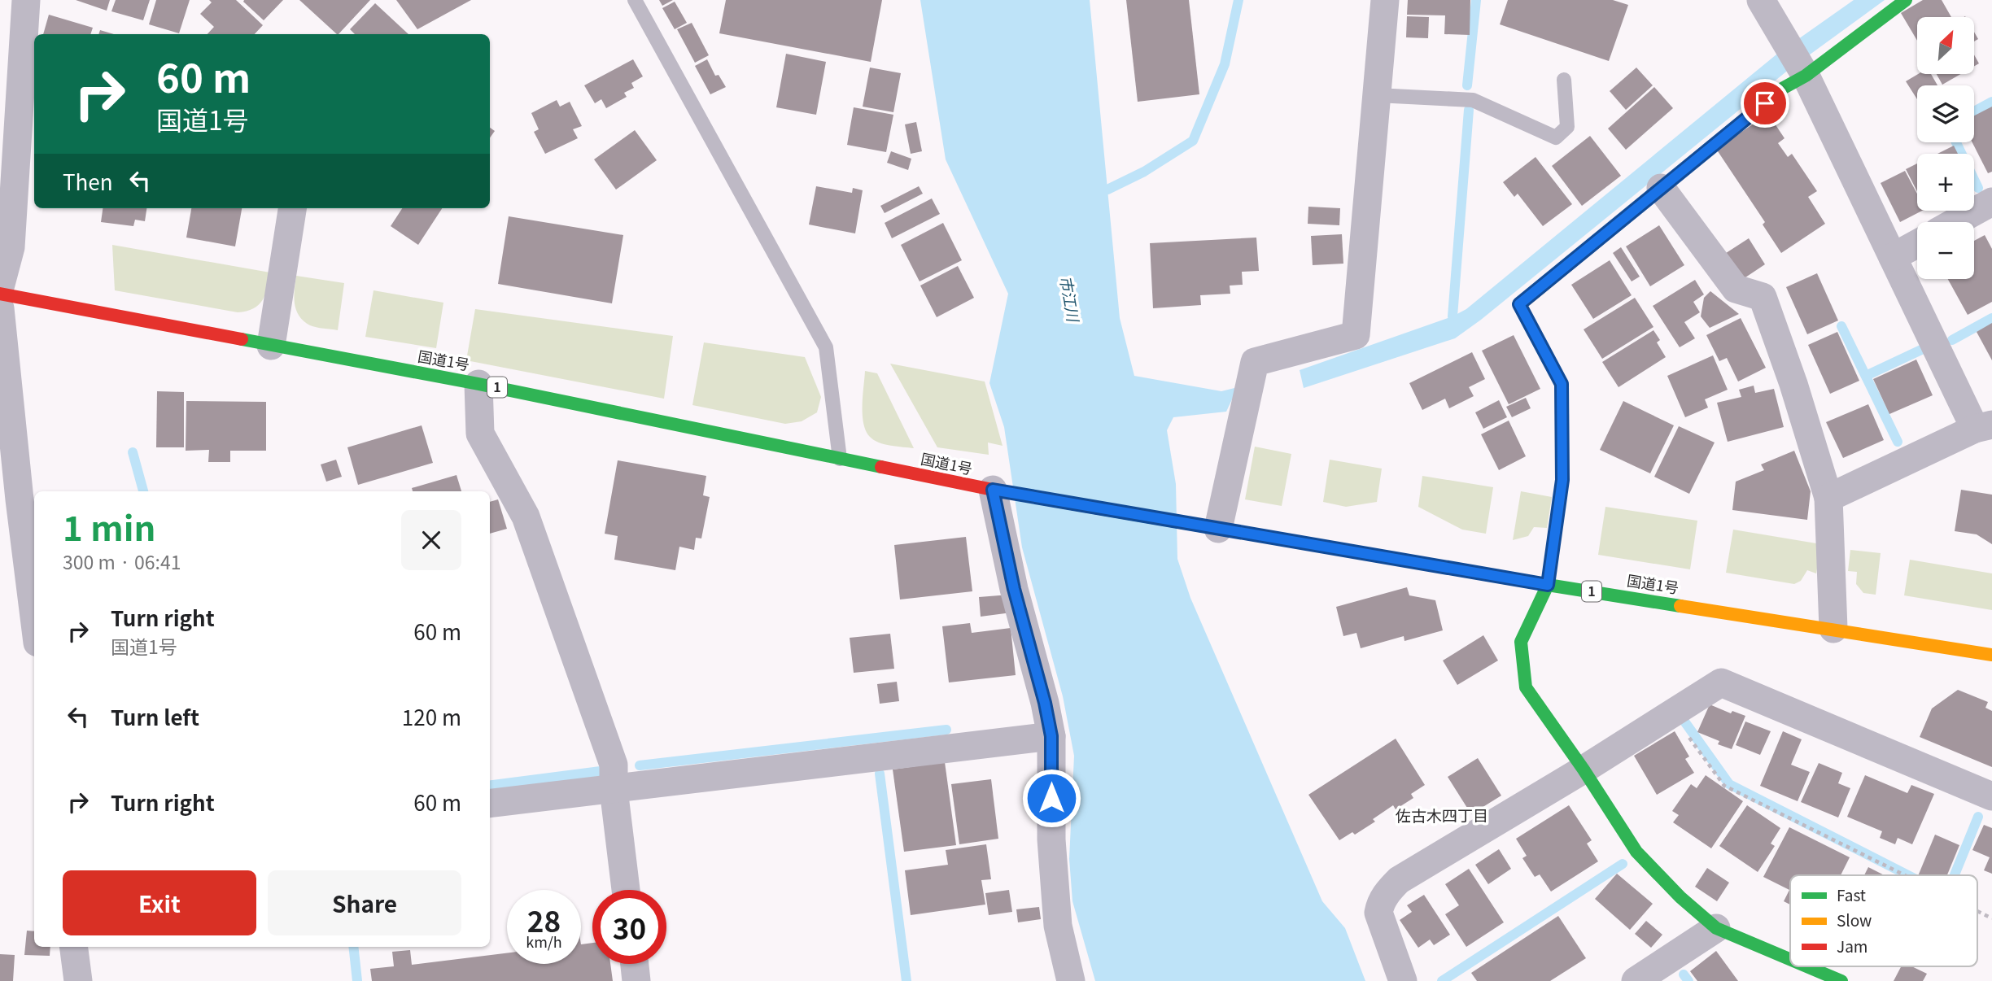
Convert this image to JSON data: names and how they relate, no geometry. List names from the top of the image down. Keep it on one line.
{"streets":{"main road":["国道1号","1"]},"districts":["佐古木四丁目"],"water":["市江川"],"legend":["Fast","Slow","Jam"],"north":"top right","page":{"map_buttons":["+","−"],"turn":["60 m","国道1号"],"then":"Then","heading":["1 min","300 m · 06:41"],"list":[{"name":"Turn right","note":"国道1号","value":"60 m"},{"name":"Turn left","value":"120 m"},{"name":"Turn right","value":"60 m"}],"buttons":["Exit","Share"],"speed":"28 km/h","limit":"30"}}
